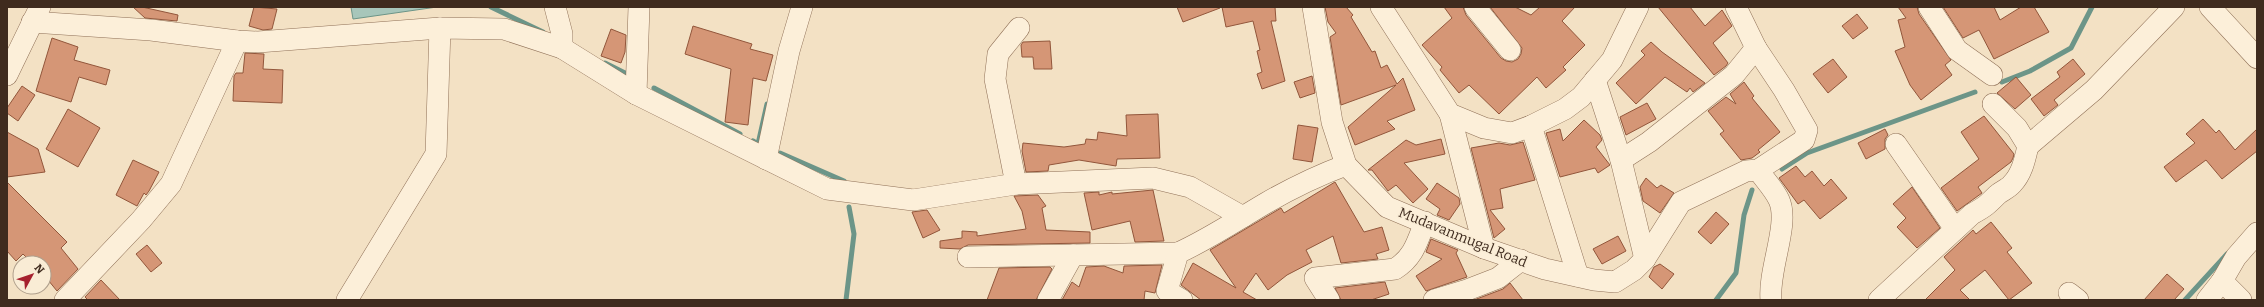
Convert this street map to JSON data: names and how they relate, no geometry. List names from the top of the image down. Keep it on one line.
{"streets":{"street":["Mudavanmugal Road"]},"north":"top right"}
